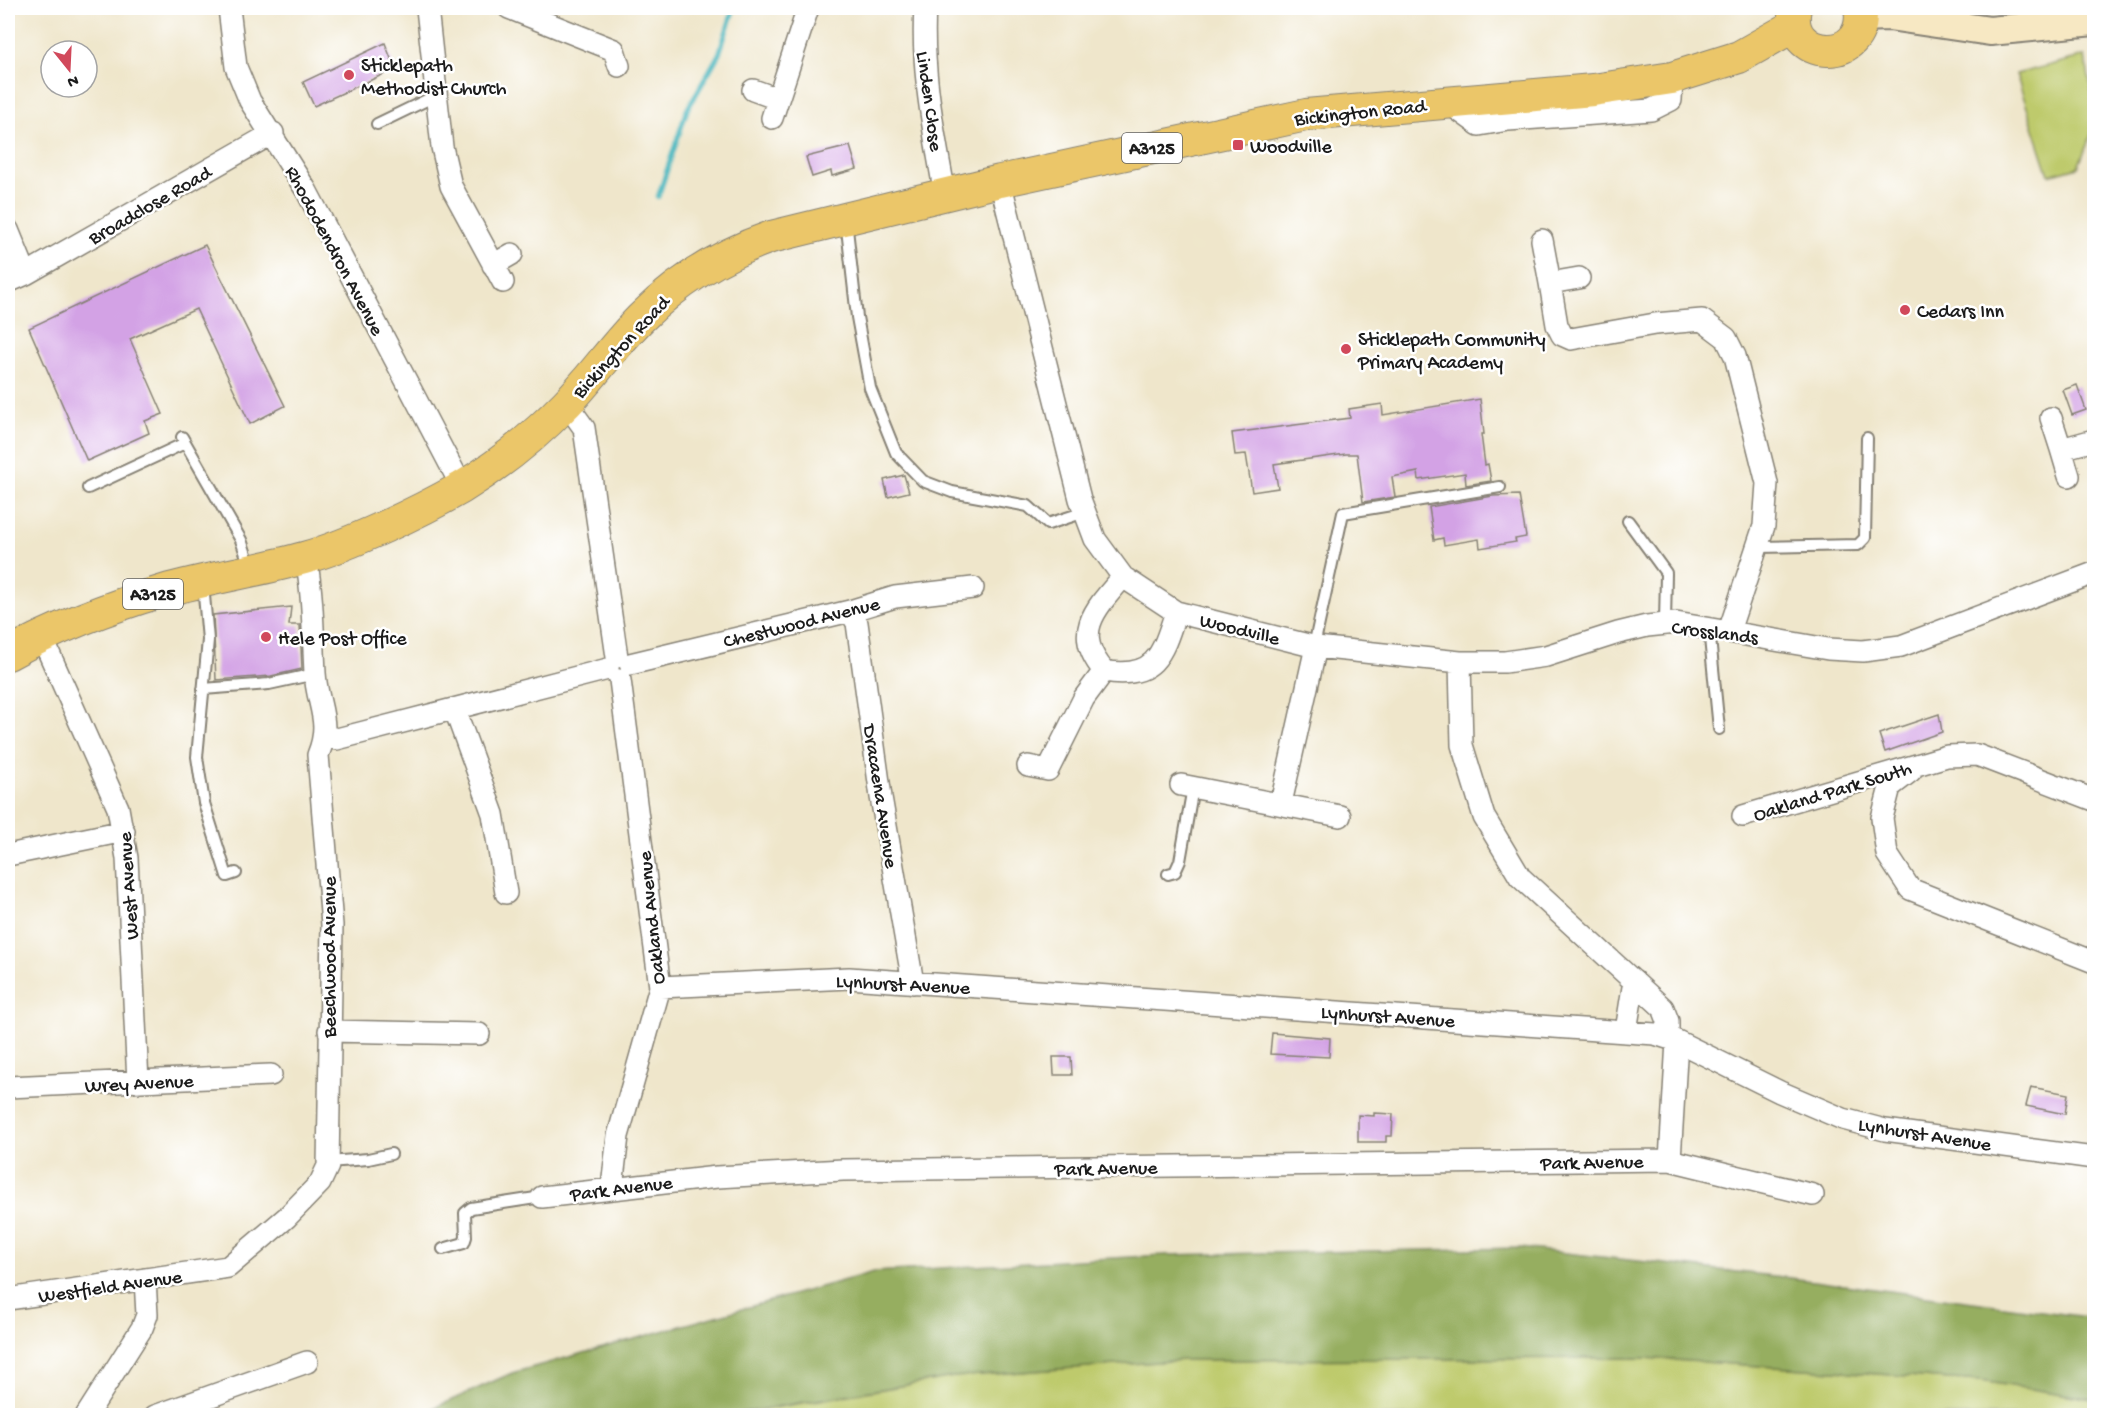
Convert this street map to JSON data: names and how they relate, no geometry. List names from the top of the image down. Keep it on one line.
{"streets":{"main road":["Bickington Road","A3125"],"street":["Linden Close","Broadclose Road","Rhododendron Avenue","Chestwood Avenue","Woodville","Crosslands","Oakland Park South","Dracaena Avenue","West Avenue","Oakland Avenue","Beechwood Avenue","Lynhurst Avenue","Wrey Avenue","Park Avenue","Westfield Avenue"]},"crossings":[["Linden Close","Bickington Road"],["Bickington Road","Rhododendron Avenue"],["Bickington Road","Woodville"],["Bickington Road","West Avenue"],["Bickington Road","Oakland Avenue"],["Bickington Road","Beechwood Avenue"],["Broadclose Road","Rhododendron Avenue"],["Chestwood Avenue","Dracaena Avenue"],["Chestwood Avenue","Oakland Avenue"],["Chestwood Avenue","Beechwood Avenue"],["Woodville","Crosslands"],["Dracaena Avenue","Lynhurst Avenue"],["West Avenue","Wrey Avenue"],["Oakland Avenue","Lynhurst Avenue"],["Oakland Avenue","Park Avenue"],["Beechwood Avenue","Westfield Avenue"],["Lynhurst Avenue","Park Avenue"]],"places":{"other":["Sticklepath Methodist Church","Cedars Inn","Sticklepath Community Primary Academy","Hele Post Office"],"transit":["Woodville"]},"north":"bottom"}
